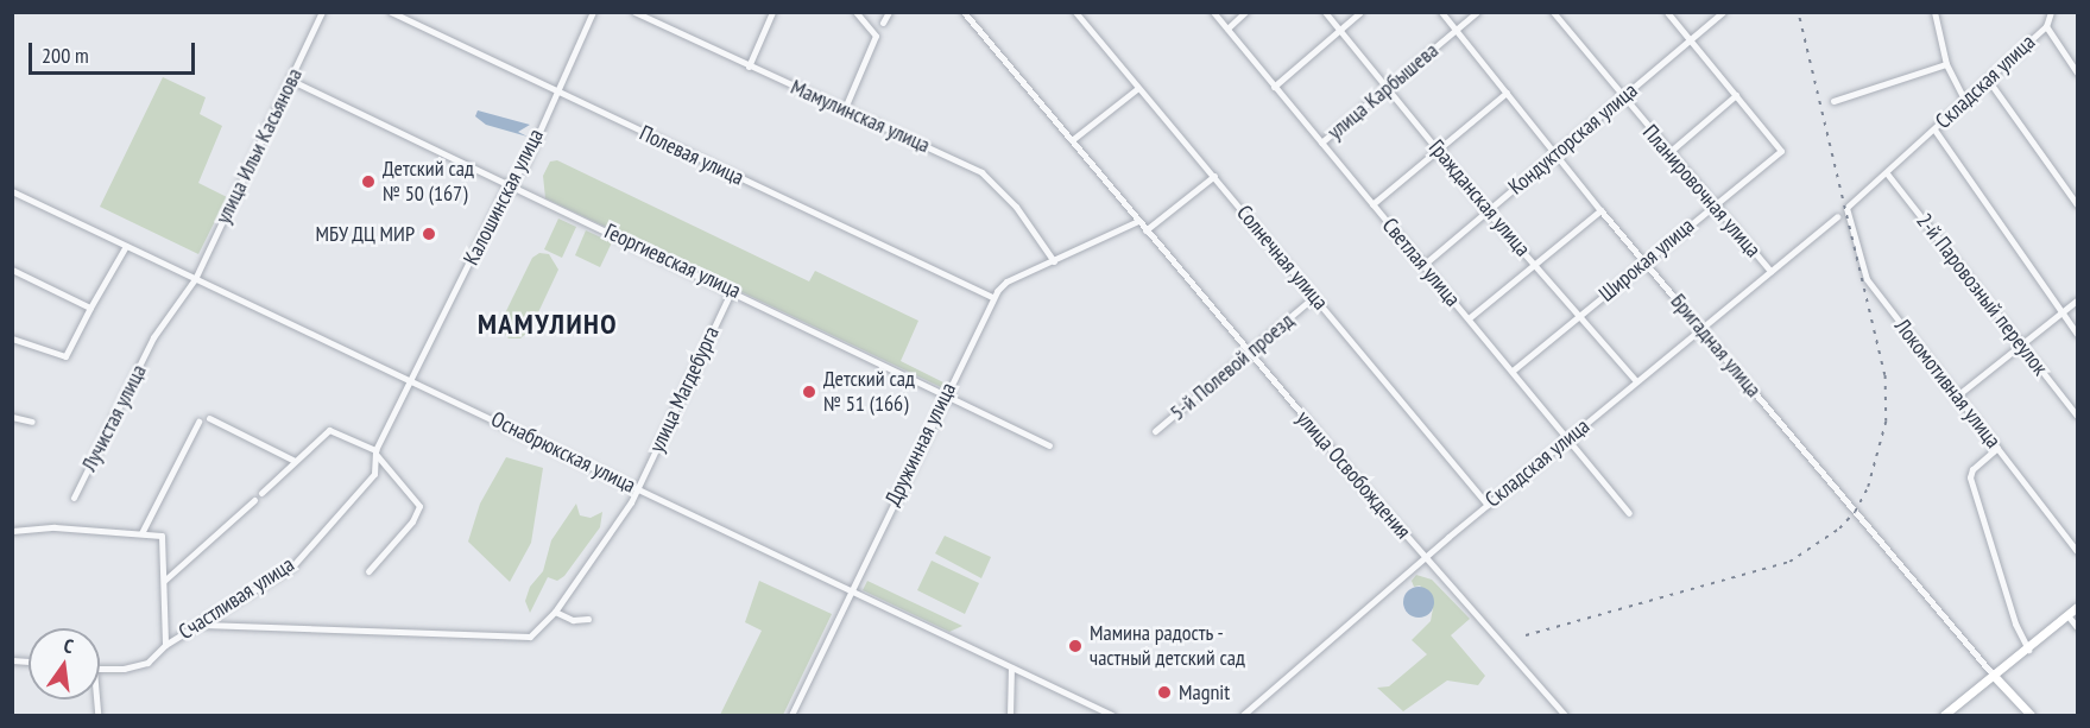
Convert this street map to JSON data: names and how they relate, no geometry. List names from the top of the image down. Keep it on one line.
{"streets":{"street":["Складская улица","улица Карбышева","Мамулинская улица","Кондукторская улица","улица Ильи Касьянова","Полевая улица","Планировочная улица","Калошинская улица","Гражданская улица","Солнечная улица","Широкая улица","Георгиевская улица","Светлая улица","2-й Паровозный переулок","Бригадная улица","5-й Полевой проезд","Локомотивная улица","улица Магдебурга","Лучистая улица","Дружинная улица","Оснабрюкская улица","улица Освобождения","Счастливая улица"]},"crossings":[["Складская улица","Планировочная улица"],["Складская улица","Гражданская улица"],["Складская улица","Солнечная улица"],["Складская улица","Светлая улица"],["Складская улица","2-й Паровозный переулок"],["Складская улица","Бригадная улица"],["Складская улица","Локомотивная улица"],["Складская улица","улица Освобождения"],["улица Карбышева","Гражданская улица"],["улица Карбышева","Светлая улица"],["улица Карбышева","Бригадная улица"],["Кондукторская улица","Планировочная улица"],["Кондукторская улица","Гражданская улица"],["Кондукторская улица","Светлая улица"],["Кондукторская улица","Бригадная улица"],["улица Ильи Касьянова","Георгиевская улица"],["улица Ильи Касьянова","Лучистая улица"],["улица Ильи Касьянова","Оснабрюкская улица"],["Полевая улица","Калошинская улица"],["Полевая улица","Дружинная улица"],["Планировочная улица","Широкая улица"],["Калошинская улица","Георгиевская улица"],["Калошинская улица","Оснабрюкская улица"],["Калошинская улица","Счастливая улица"],["Гражданская улица","Широкая улица"],["Широкая улица","Светлая улица"],["Широкая улица","Бригадная улица"],["Георгиевская улица","улица Магдебурга"],["Георгиевская улица","Дружинная улица"],["5-й Полевой проезд","улица Освобождения"],["улица Магдебурга","Оснабрюкская улица"],["улица Магдебурга","Счастливая улица"],["Дружинная улица","Оснабрюкская улица"]],"districts":["МАМУЛИНО"],"places":["Детский сад № 50 (167)","МБУ ДЦ МИР","Детский сад № 51 (166)","Мамина радость - частный детский сад","Magnit"],"scale_bar":"200 m","north":"top"}
